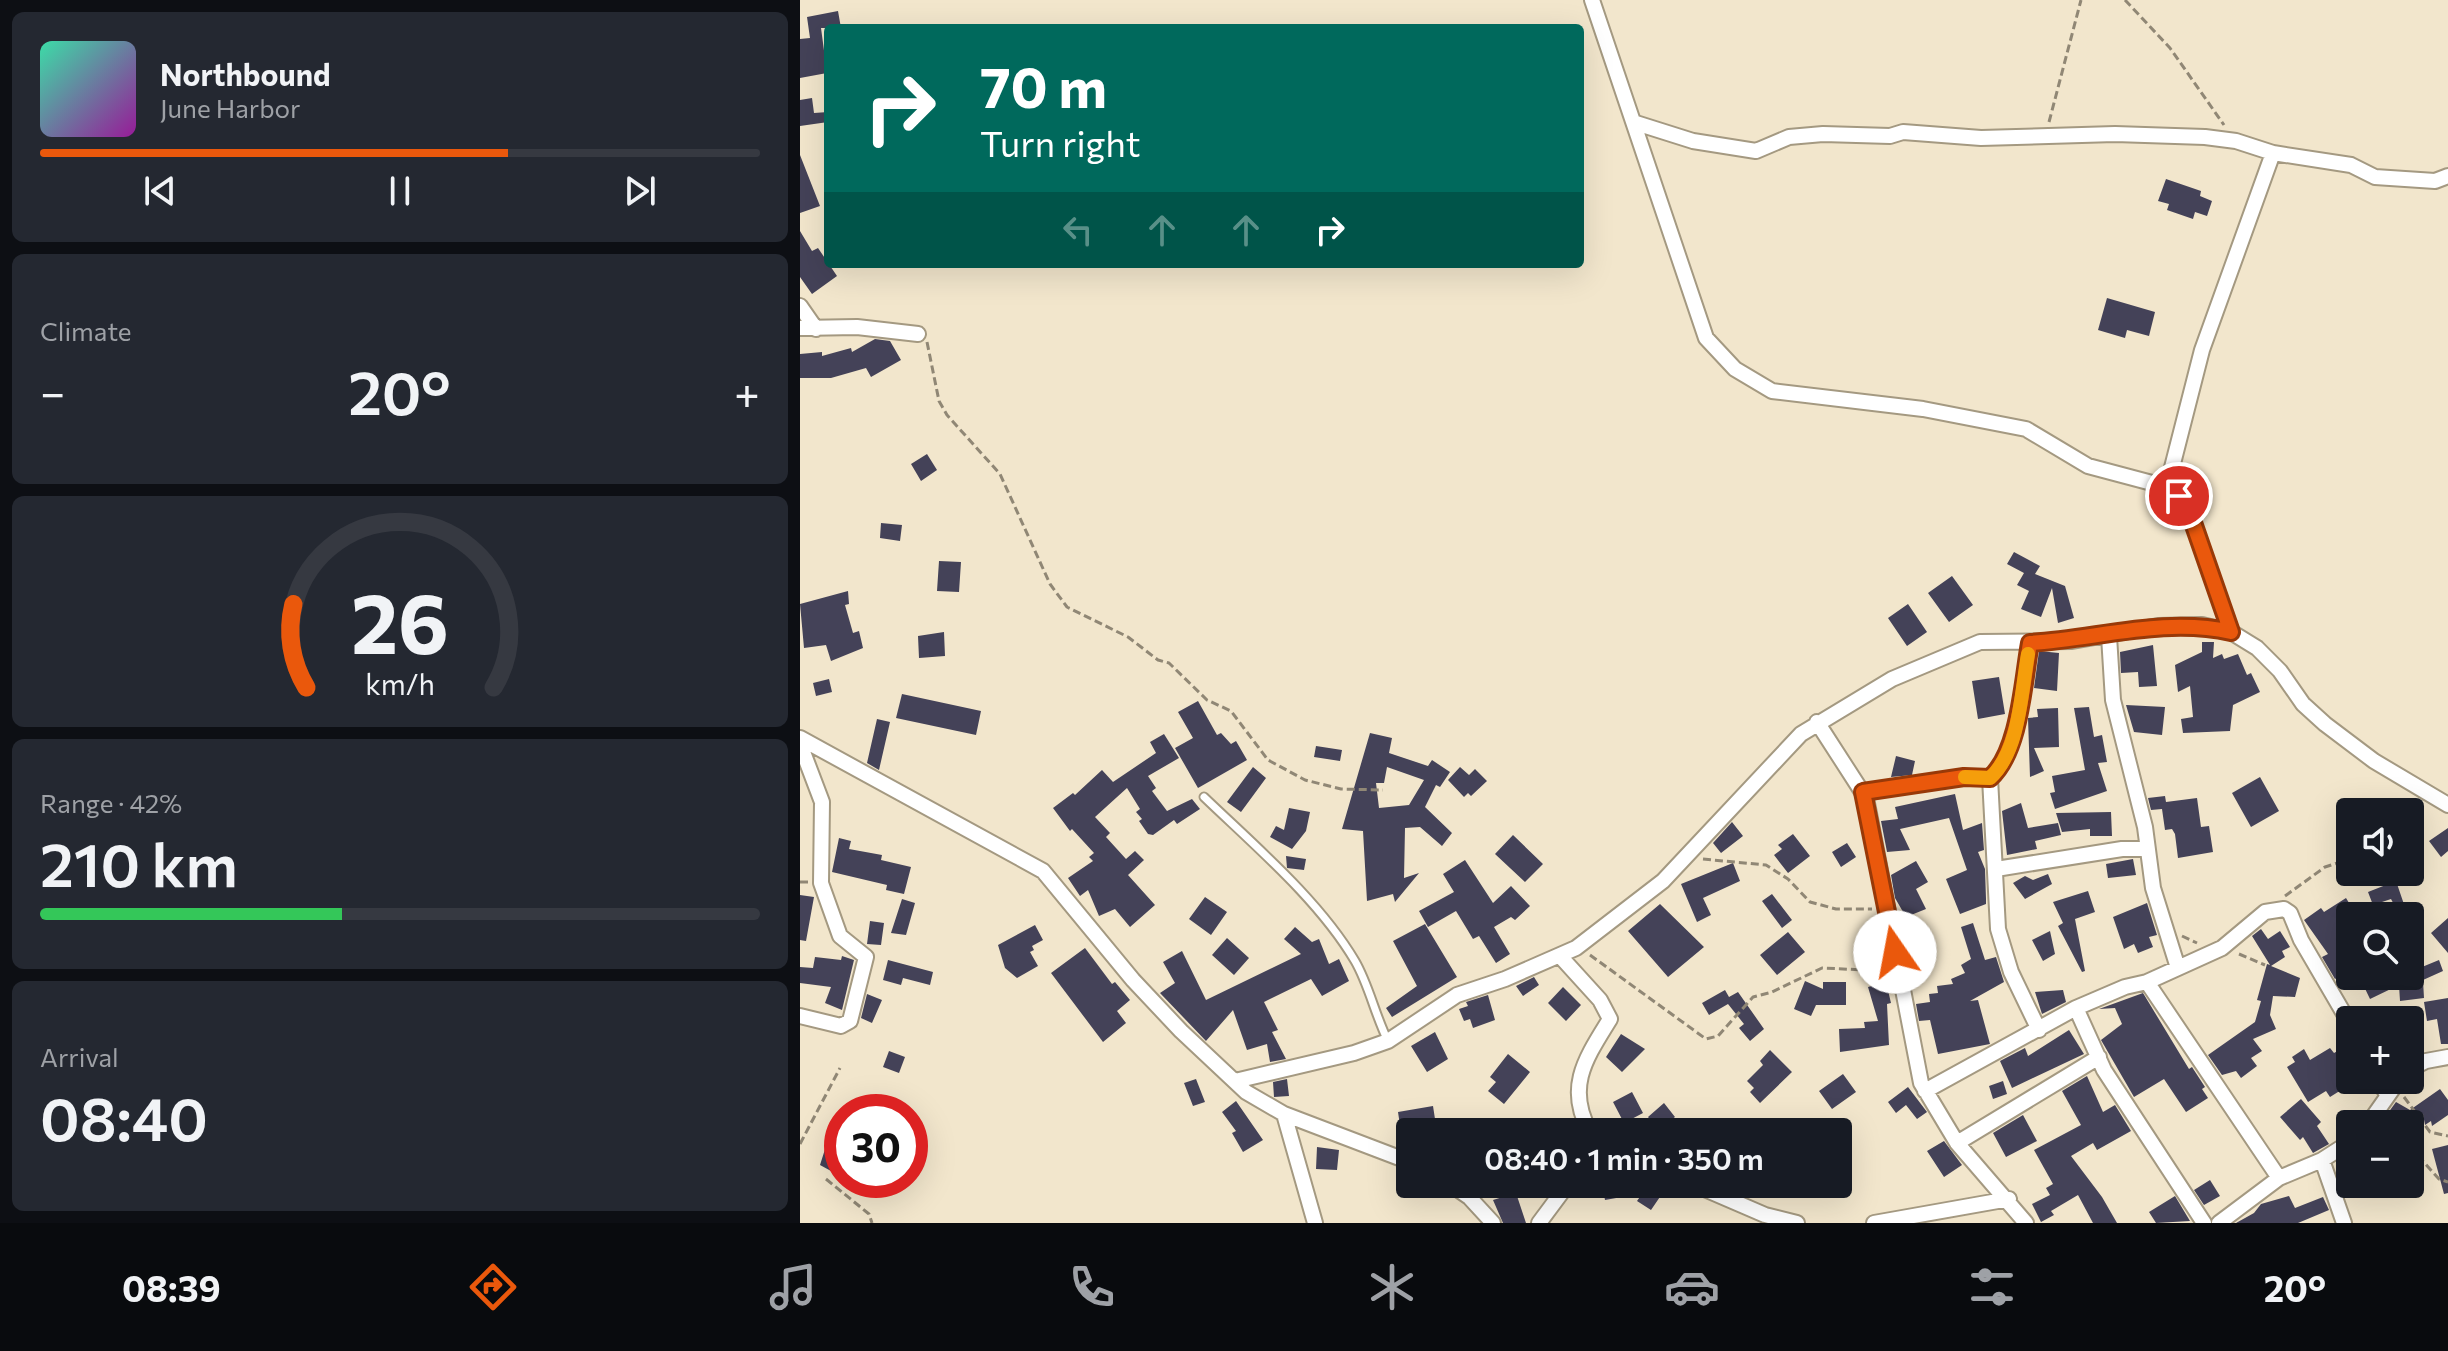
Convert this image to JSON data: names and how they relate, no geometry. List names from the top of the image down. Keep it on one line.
{"page":{"turn":["70 m","Turn right"],"song":["Northbound","June Harbor"],"tile":["Climate",["Range · 42%","210 km"],["Arrival","08:40"]],"heat":["−","20°","+"],"map_buttons":["+","−"],"limit":"30","trip":"08:40 · 1 min · 350 m","tabs":["08:39","20°"],"gauge":["26","km/h"]}}
